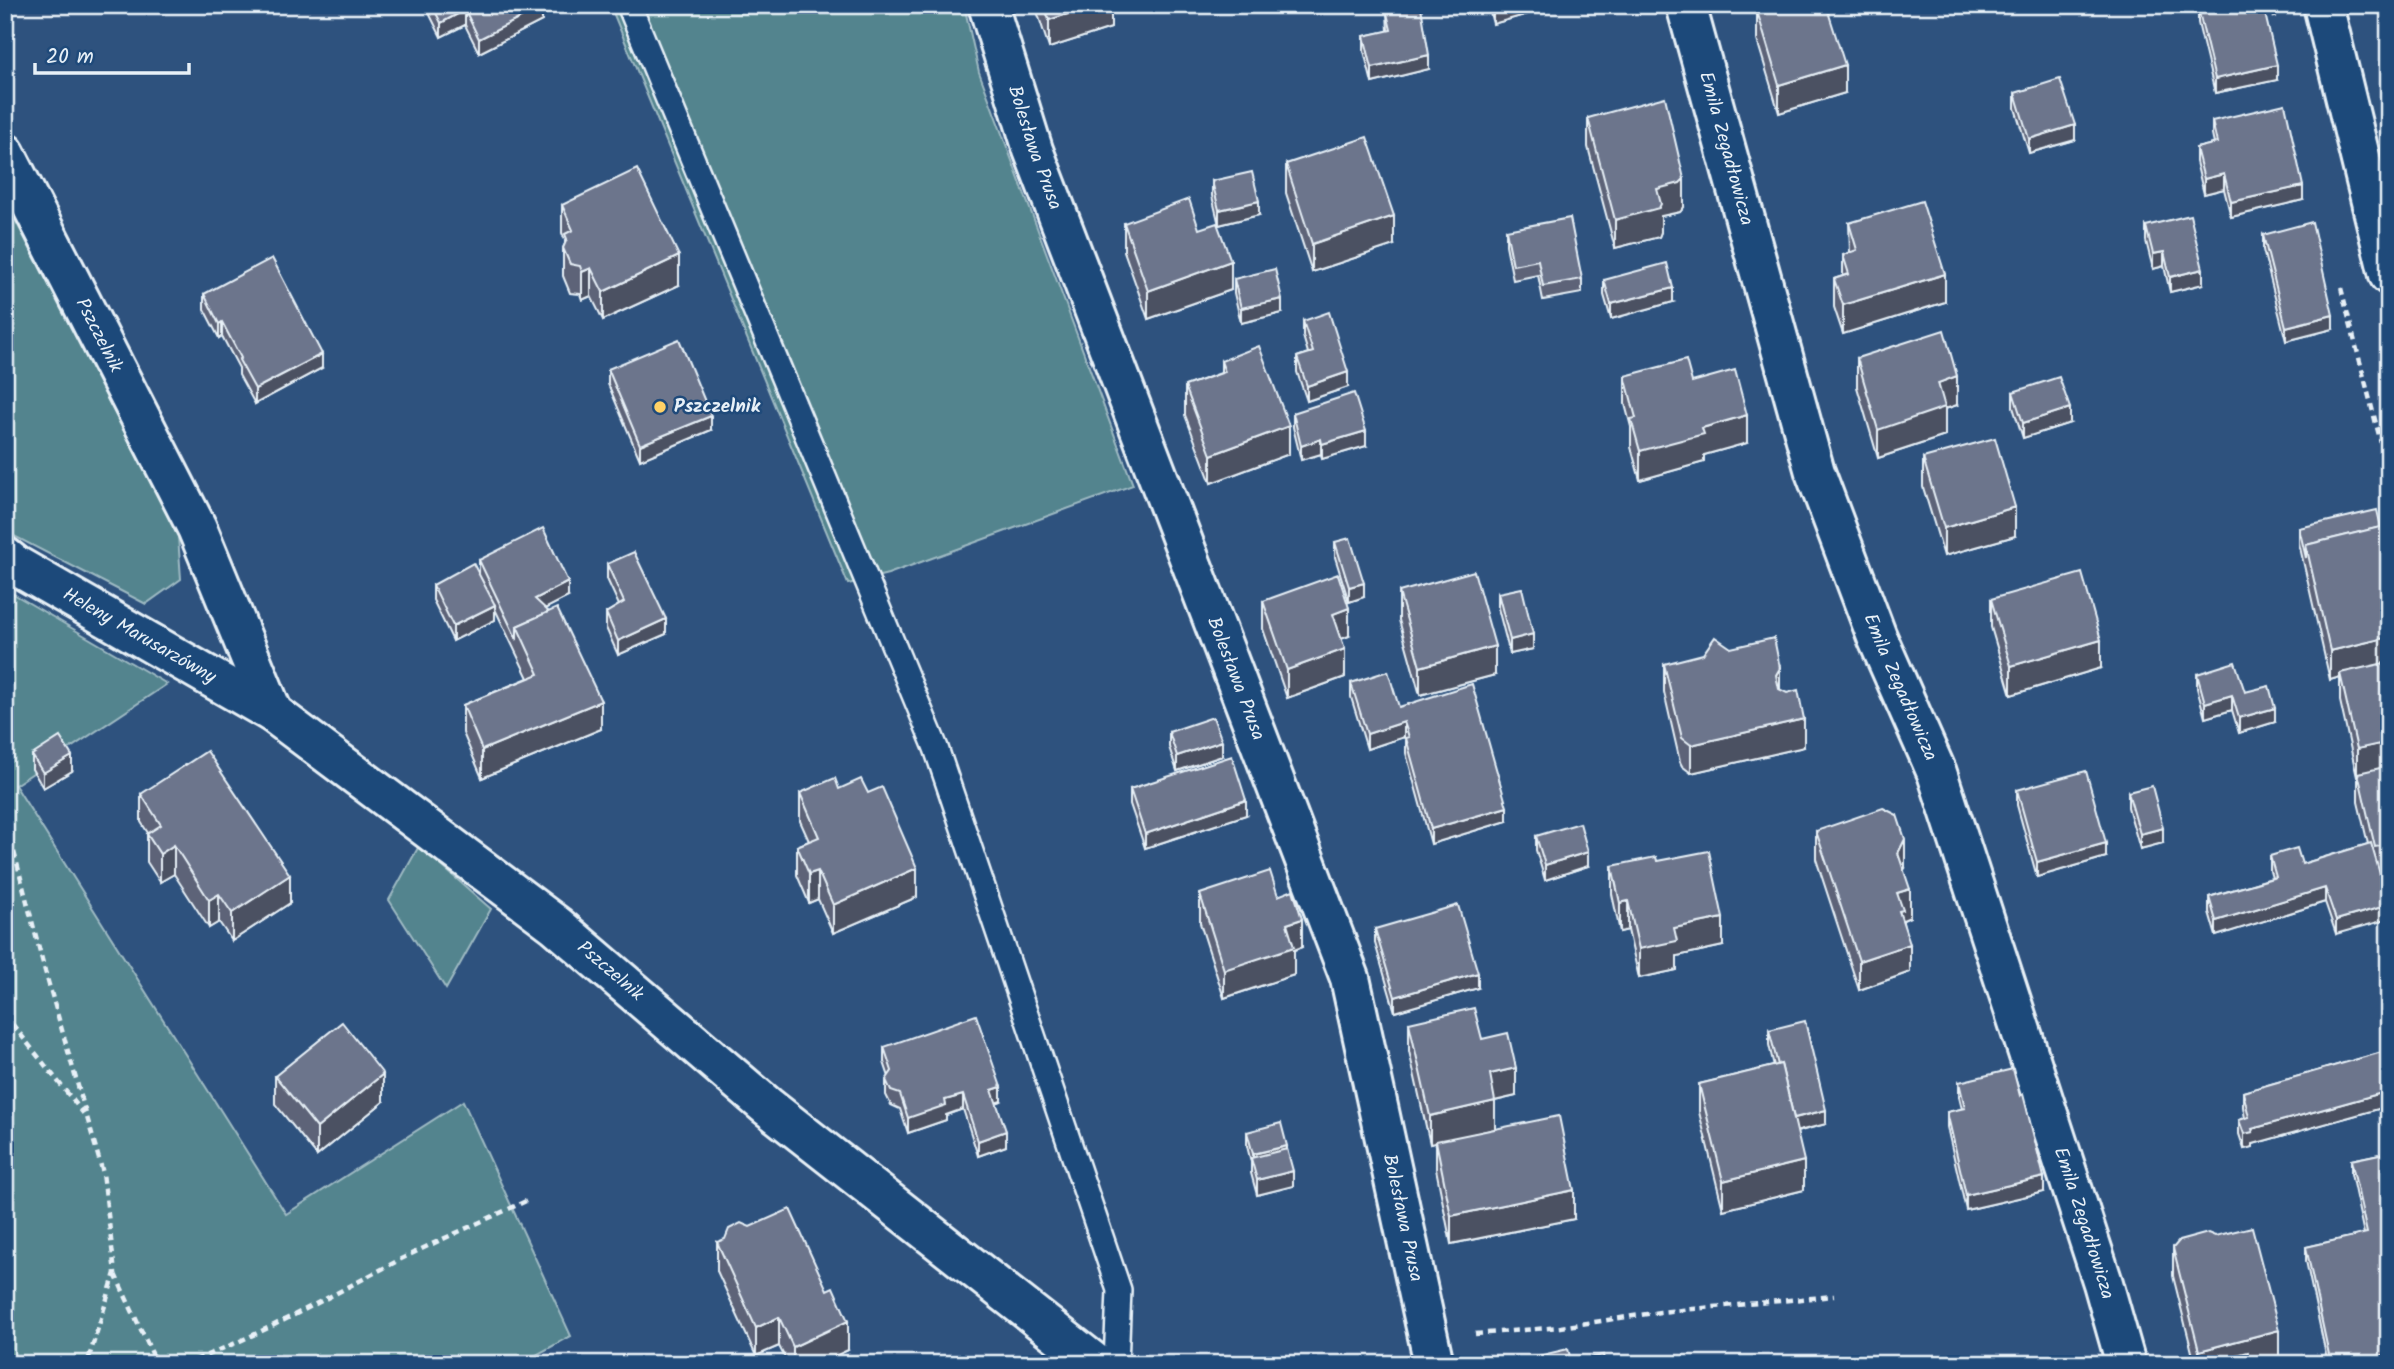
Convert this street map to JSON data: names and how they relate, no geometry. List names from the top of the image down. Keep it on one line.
{"streets":{"street":["Bolesława Prusa","Emila Zegadłowicza","Pszczelnik","Heleny Marusarzówny"]},"crossings":[["Pszczelnik","Heleny Marusarzówny"]],"places":["Pszczelnik"],"scale_bar":"20 m"}
